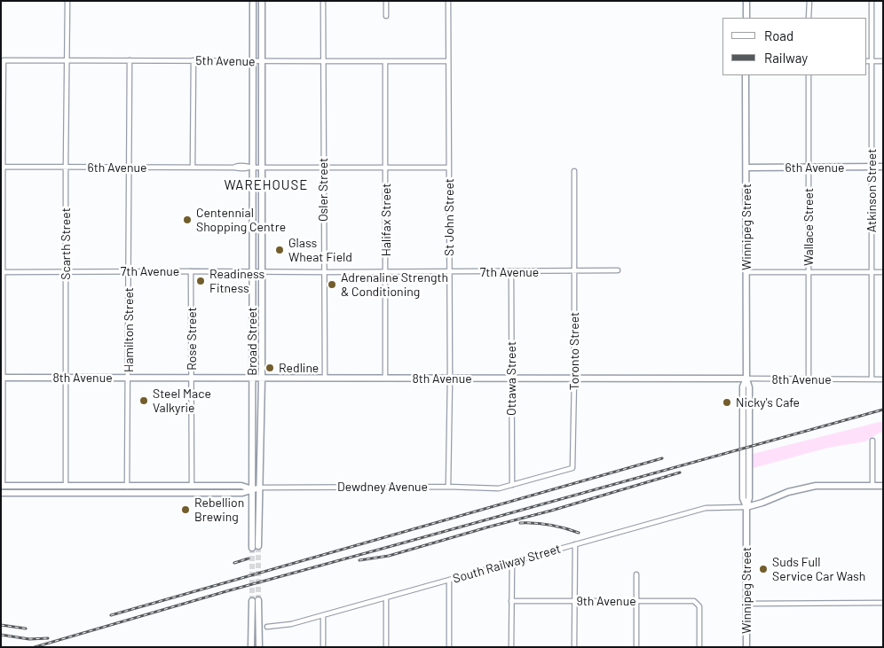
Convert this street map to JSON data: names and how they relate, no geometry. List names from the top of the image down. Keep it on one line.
{"streets":{"main road":["6th Avenue","Winnipeg Street","Broad Street","8th Avenue","Dewdney Avenue"],"street":["5th Avenue","Osler Street","Atkinson Street","St John Street","Halifax Street","Wallace Street","Scarth Street","7th Avenue","Hamilton Street","Rose Street","Toronto Street","Ottawa Street","South Railway Street","9th Avenue"]},"crossings":[["5th Avenue","6th Avenue"],["5th Avenue","Osler Street"],["5th Avenue","St John Street"],["5th Avenue","Halifax Street"],["5th Avenue","Scarth Street"],["5th Avenue","Hamilton Street"],["5th Avenue","Broad Street"],["6th Avenue","Osler Street"],["6th Avenue","Atkinson Street"],["6th Avenue","St John Street"],["6th Avenue","Halifax Street"],["6th Avenue","Winnipeg Street"],["6th Avenue","Wallace Street"],["6th Avenue","Scarth Street"],["6th Avenue","Hamilton Street"],["6th Avenue","Broad Street"],["Osler Street","7th Avenue"],["Osler Street","8th Avenue"],["Atkinson Street","8th Avenue"],["St John Street","7th Avenue"],["St John Street","8th Avenue"],["St John Street","Dewdney Avenue"],["Halifax Street","7th Avenue"],["Halifax Street","8th Avenue"],["Winnipeg Street","8th Avenue"],["Winnipeg Street","South Railway Street"],["Wallace Street","8th Avenue"],["Scarth Street","7th Avenue"],["Scarth Street","8th Avenue"],["Scarth Street","Dewdney Avenue"],["7th Avenue","Hamilton Street"],["7th Avenue","Rose Street"],["7th Avenue","Broad Street"],["7th Avenue","Toronto Street"],["7th Avenue","Ottawa Street"],["Hamilton Street","8th Avenue"],["Hamilton Street","Dewdney Avenue"],["Rose Street","8th Avenue"],["Rose Street","Dewdney Avenue"],["Broad Street","8th Avenue"],["Broad Street","Dewdney Avenue"],["Toronto Street","8th Avenue"],["Toronto Street","Ottawa Street"],["Toronto Street","Dewdney Avenue"],["8th Avenue","Ottawa Street"],["Ottawa Street","Dewdney Avenue"]],"districts":["WAREHOUSE"],"places":["Centennial Shopping Centre","Glass Wheat Field","Readiness Fitness","Adrenaline Strength & Conditioning","Redline","Steel Mace Valkyrie","Nicky's Cafe","Rebellion Brewing","Suds Full Service Car Wash"],"legend":["Road","Railway"]}
